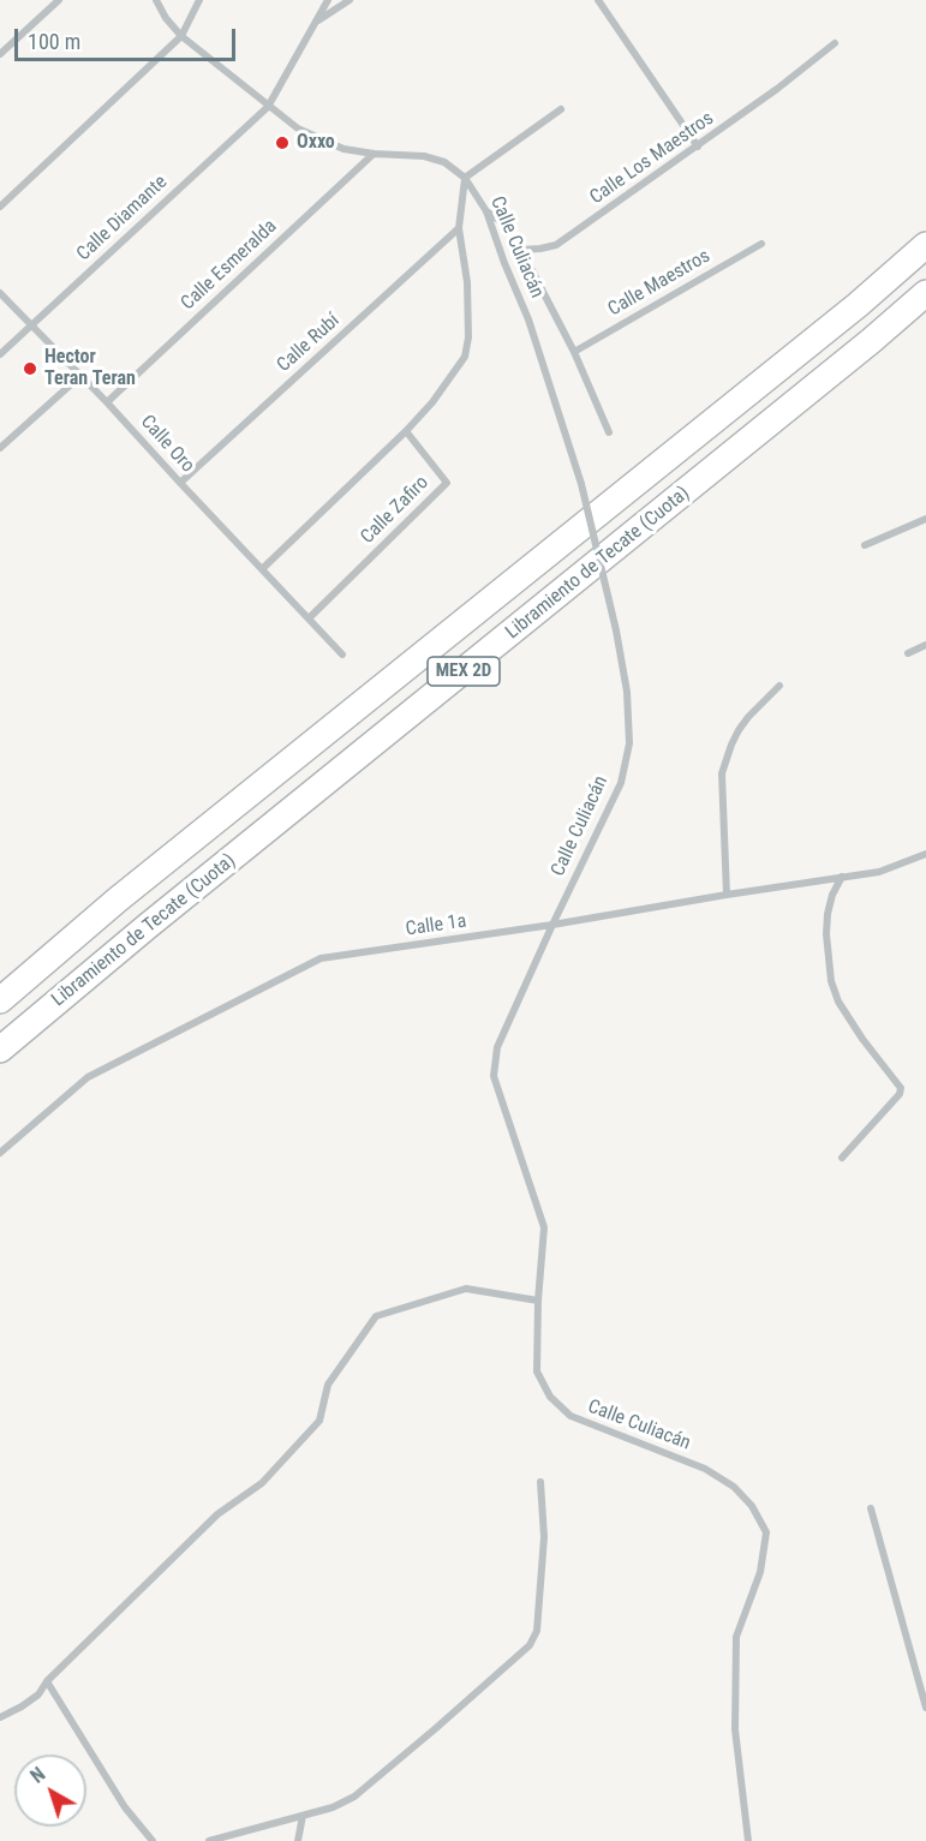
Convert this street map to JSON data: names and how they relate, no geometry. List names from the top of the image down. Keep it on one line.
{"streets":{"highway":["Libramiento de Tecate (Cuota)","MEX 2D"],"street":["Calle Los Maestros","Calle Diamante","Calle Culiacán","Calle Esmeralda","Calle Maestros","Calle Rubí","Calle Oro","Calle Zafiro","Calle 1a"]},"crossings":[["Calle Diamante","Calle Culiacán"],["Calle Diamante","Calle Oro"],["Calle Culiacán","Calle Esmeralda"],["Calle Culiacán","Calle 1a"],["Calle Esmeralda","Calle Oro"],["Calle Rubí","Calle Oro"],["Calle Oro","Calle Zafiro"]],"places":["Oxxo","Hector Teran Teran"],"scale_bar":"100 m","north":"top left"}
